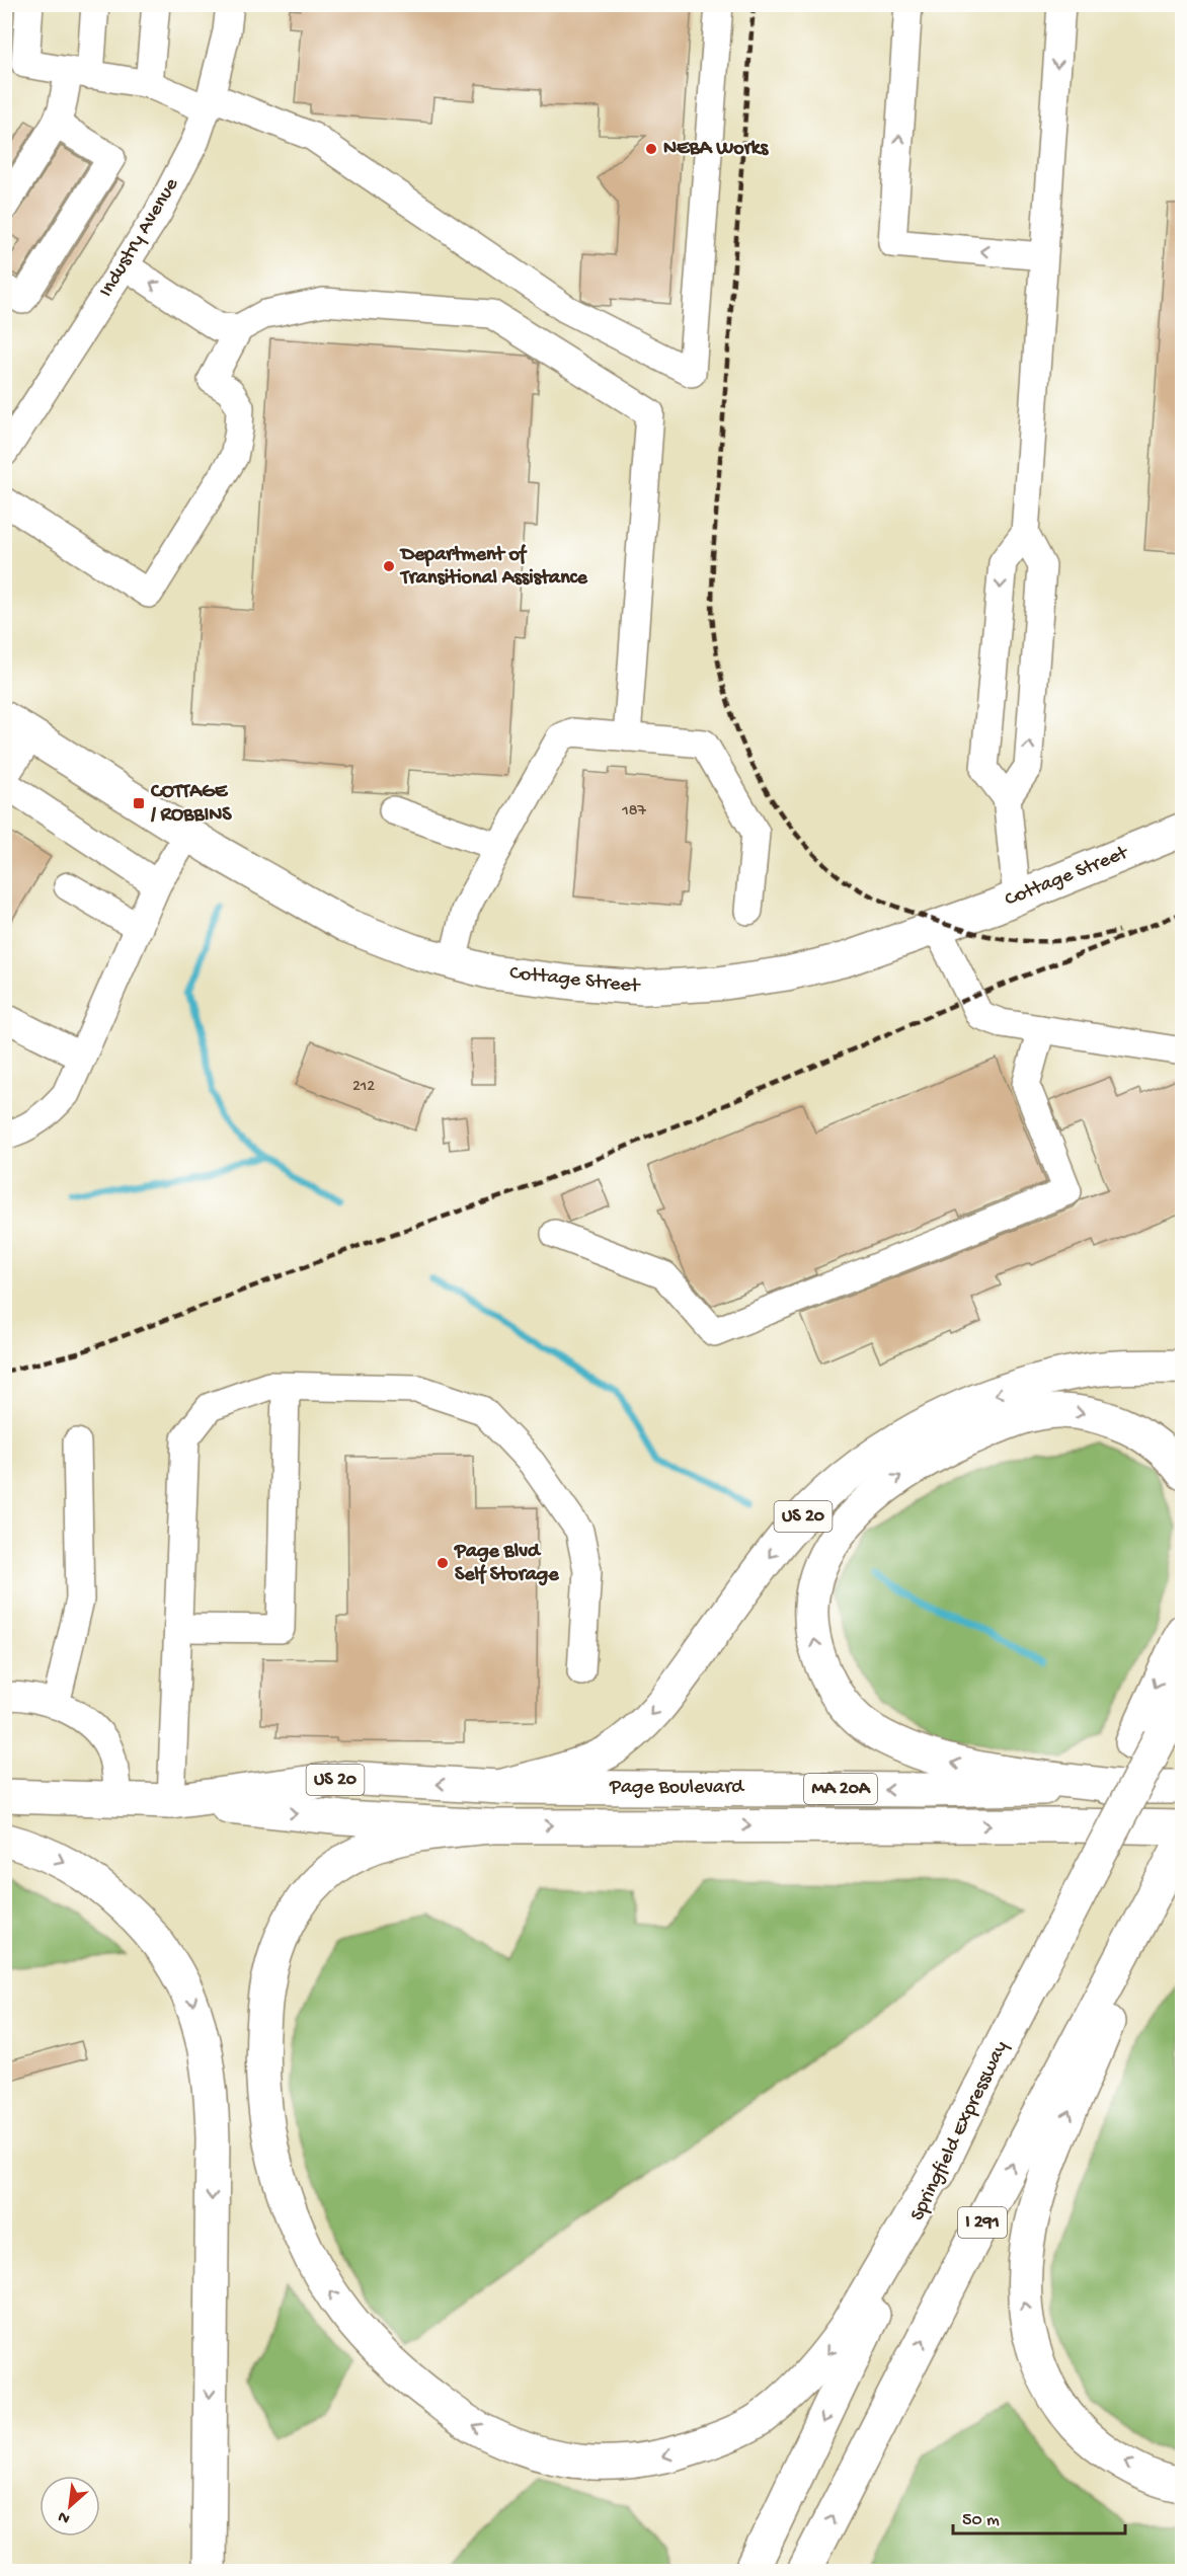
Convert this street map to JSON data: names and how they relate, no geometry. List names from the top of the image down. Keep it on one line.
{"streets":{"main road":["Cottage Street","US 20","Page Boulevard","MA 20A","Springfield Expressway","I 291"],"street":["Industry Avenue"]},"crossings":[["US 20","Page Boulevard"]],"places":{"other":["NEBA Works","Department of Transitional Assistance","Page Blvd Self Storage"],"transit":["COTTAGE / ROBBINS"]},"house_numbers":["187","212"],"scale_bar":"50 m","north":"bottom left"}
